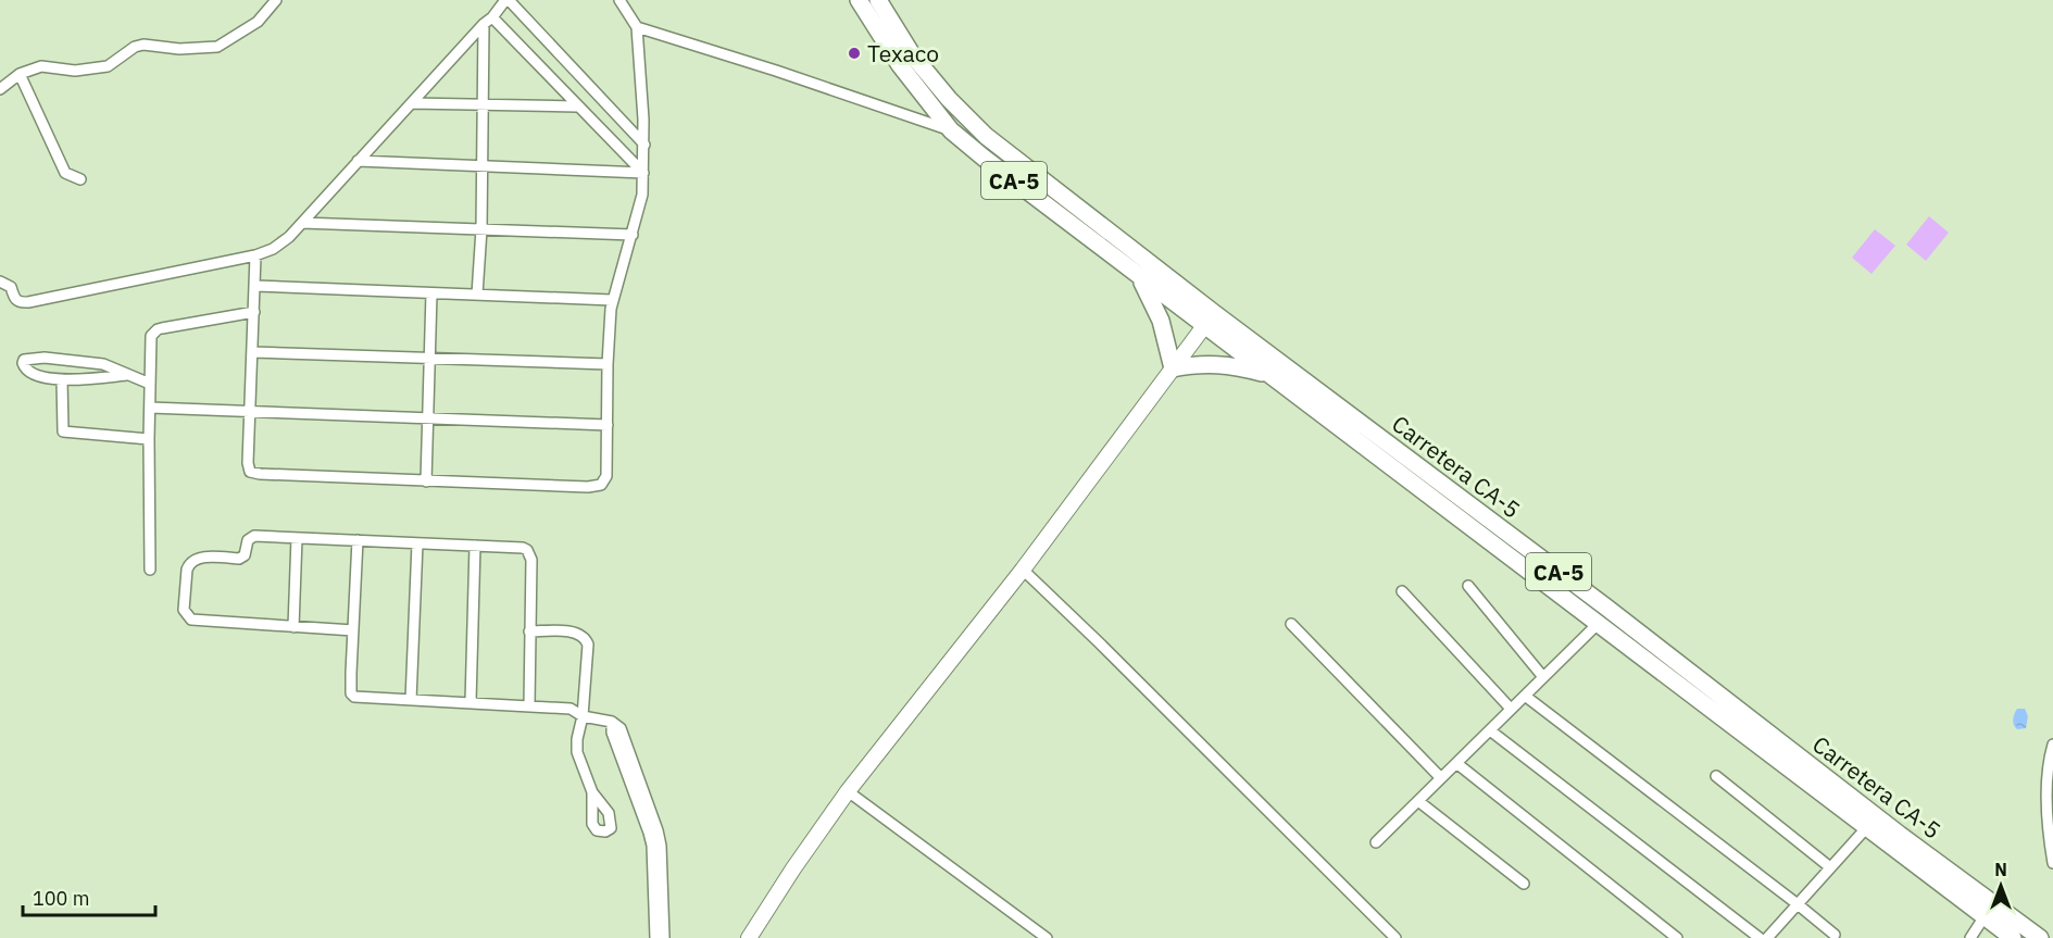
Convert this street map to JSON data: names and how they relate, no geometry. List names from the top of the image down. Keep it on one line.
{"streets":{"highway":["CA-5","Carretera CA-5"]},"places":["Texaco"],"scale_bar":"100 m","north":"top"}
